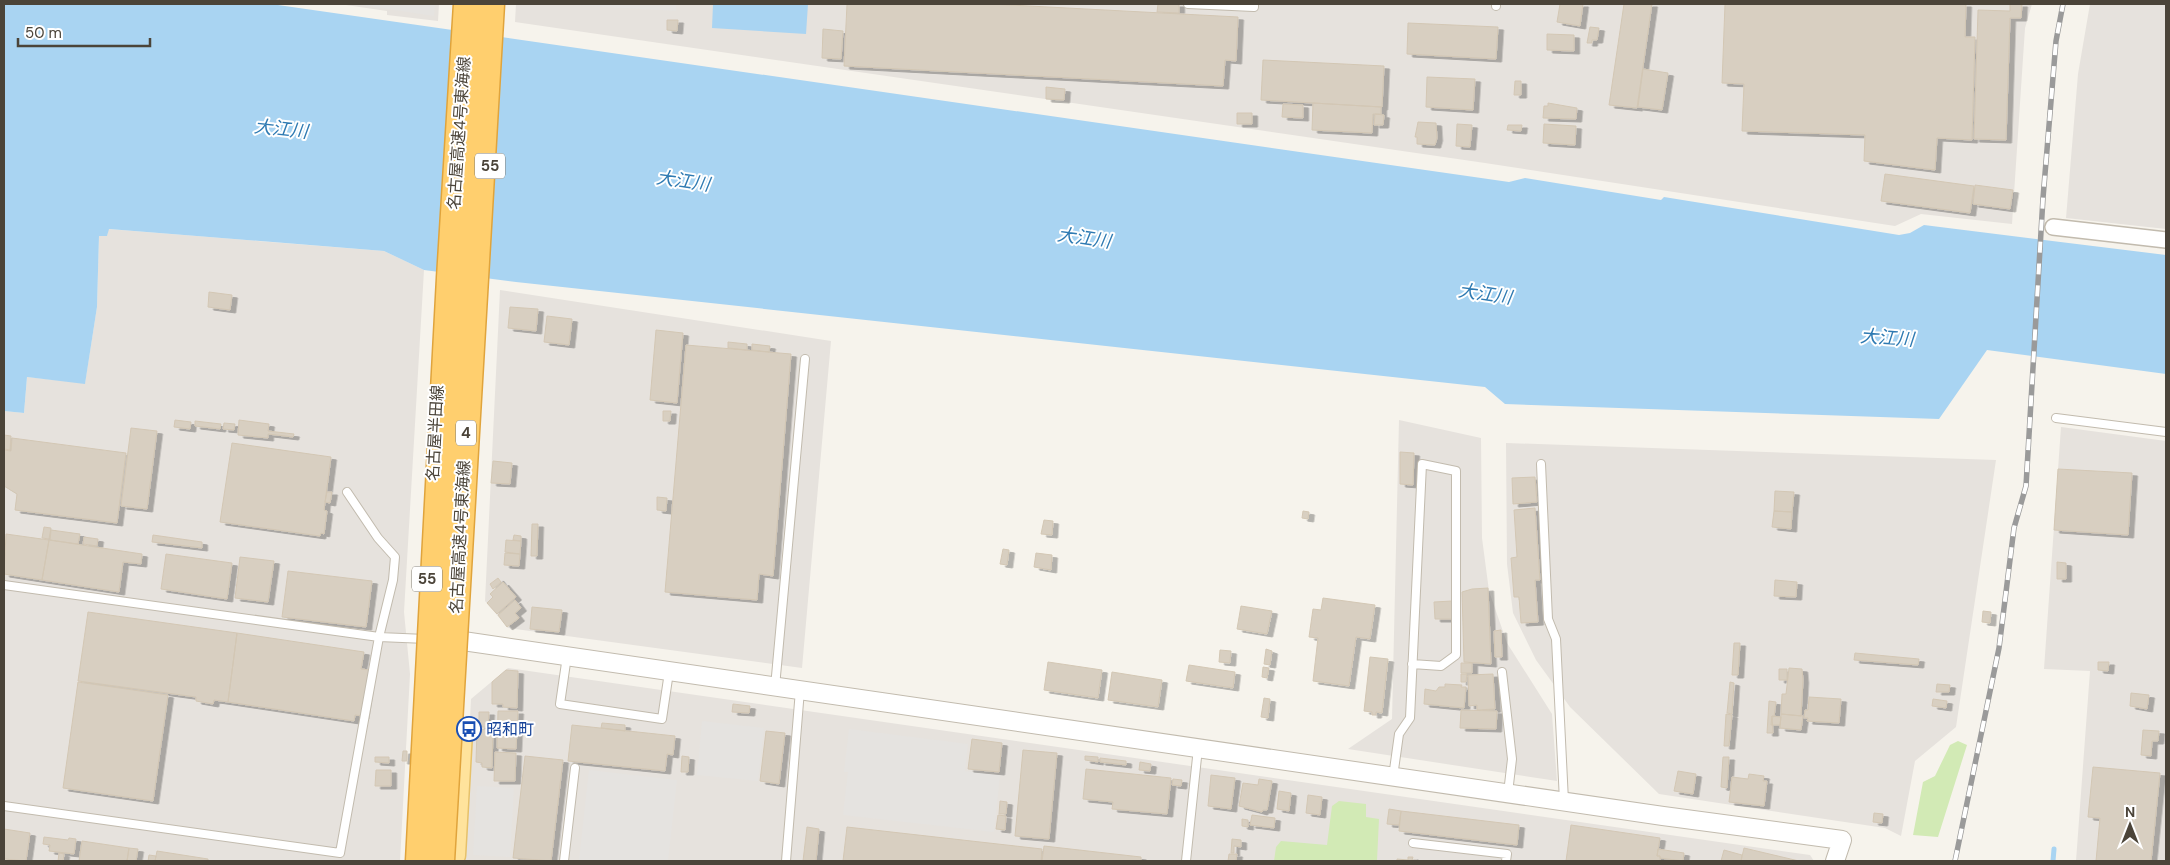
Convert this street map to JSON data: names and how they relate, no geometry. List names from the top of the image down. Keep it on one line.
{"streets":{"highway":["名古屋高速4号東海線","4"],"main road":["55","名古屋半田線"]},"crossings":[["名古屋高速4号東海線","名古屋半田線"]],"water":["大江川"],"places":{"bus stop":["昭和町"]},"scale_bar":"50 m","north":"top"}
